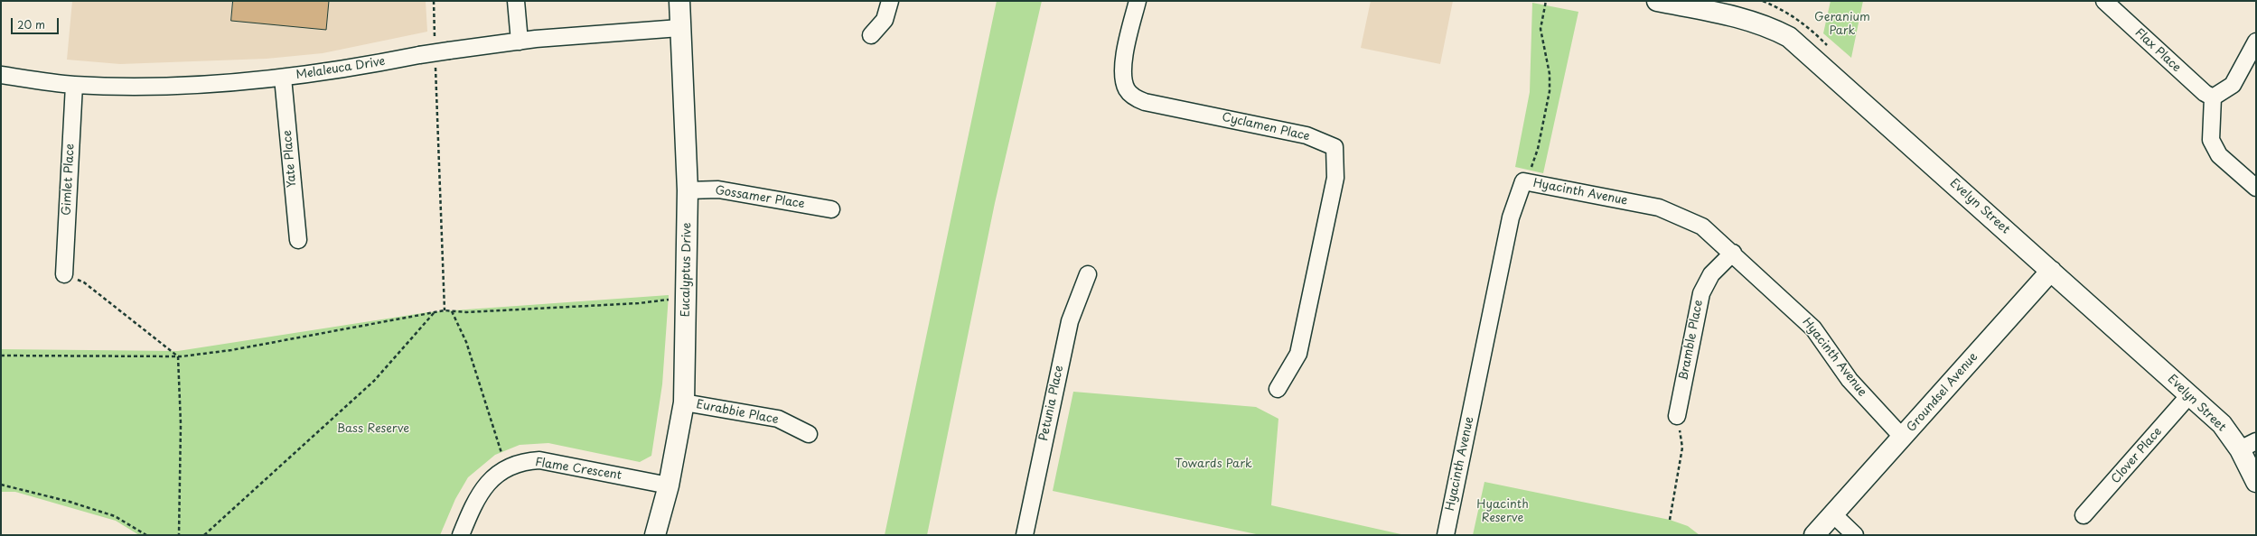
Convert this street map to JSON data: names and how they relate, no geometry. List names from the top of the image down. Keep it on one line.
{"streets":{"street":["Flax Place","Melaleuca Drive","Cyclamen Place","Yate Place","Gimlet Place","Hyacinth Avenue","Gossamer Place","Evelyn Street","Eucalyptus Drive","Bramble Place","Groundsel Avenue","Petunia Place","Eurabbie Place","Clover Place","Flame Crescent"]},"crossings":[["Melaleuca Drive","Yate Place"],["Melaleuca Drive","Gimlet Place"],["Melaleuca Drive","Eucalyptus Drive"],["Hyacinth Avenue","Bramble Place"],["Hyacinth Avenue","Groundsel Avenue"],["Gossamer Place","Eucalyptus Drive"],["Evelyn Street","Groundsel Avenue"],["Evelyn Street","Clover Place"],["Eucalyptus Drive","Eurabbie Place"],["Eucalyptus Drive","Flame Crescent"]],"parks":["Geranium Park","Bass Reserve","Towards Park","Hyacinth Reserve"],"scale_bar":"20 m"}
